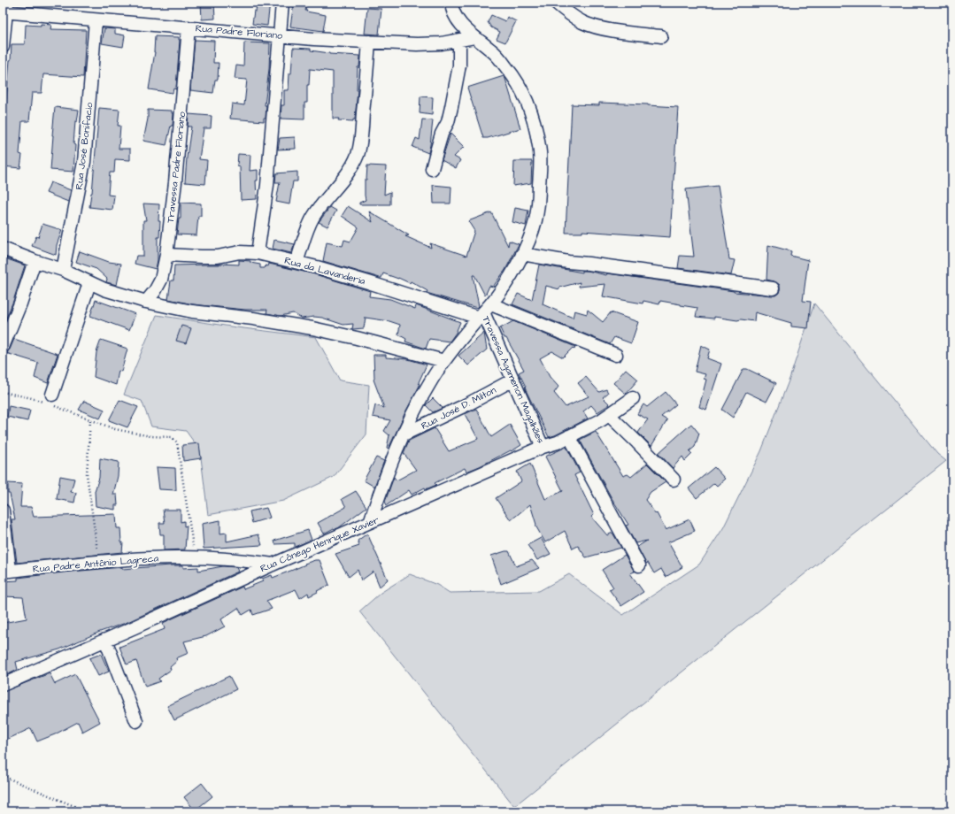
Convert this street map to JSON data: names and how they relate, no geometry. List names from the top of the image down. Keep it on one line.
{"streets":{"street":["Rua Padre Floriano","Rua José Bonifacio","Travessa Padre Floriano","Rua da Lavanderia","Travessa Agamenon Magalhães","Rua José D. Milton","Rua Cônego Henrique Xavier","Rua Padre Antônio Lagreca"]},"crossings":[["Rua Padre Floriano","Rua José Bonifacio"],["Rua Padre Floriano","Travessa Padre Floriano"],["Travessa Padre Floriano","Rua da Lavanderia"],["Rua da Lavanderia","Travessa Agamenon Magalhães"],["Travessa Agamenon Magalhães","Rua José D. Milton"],["Travessa Agamenon Magalhães","Rua Cônego Henrique Xavier"],["Rua Cônego Henrique Xavier","Rua Padre Antônio Lagreca"]]}
